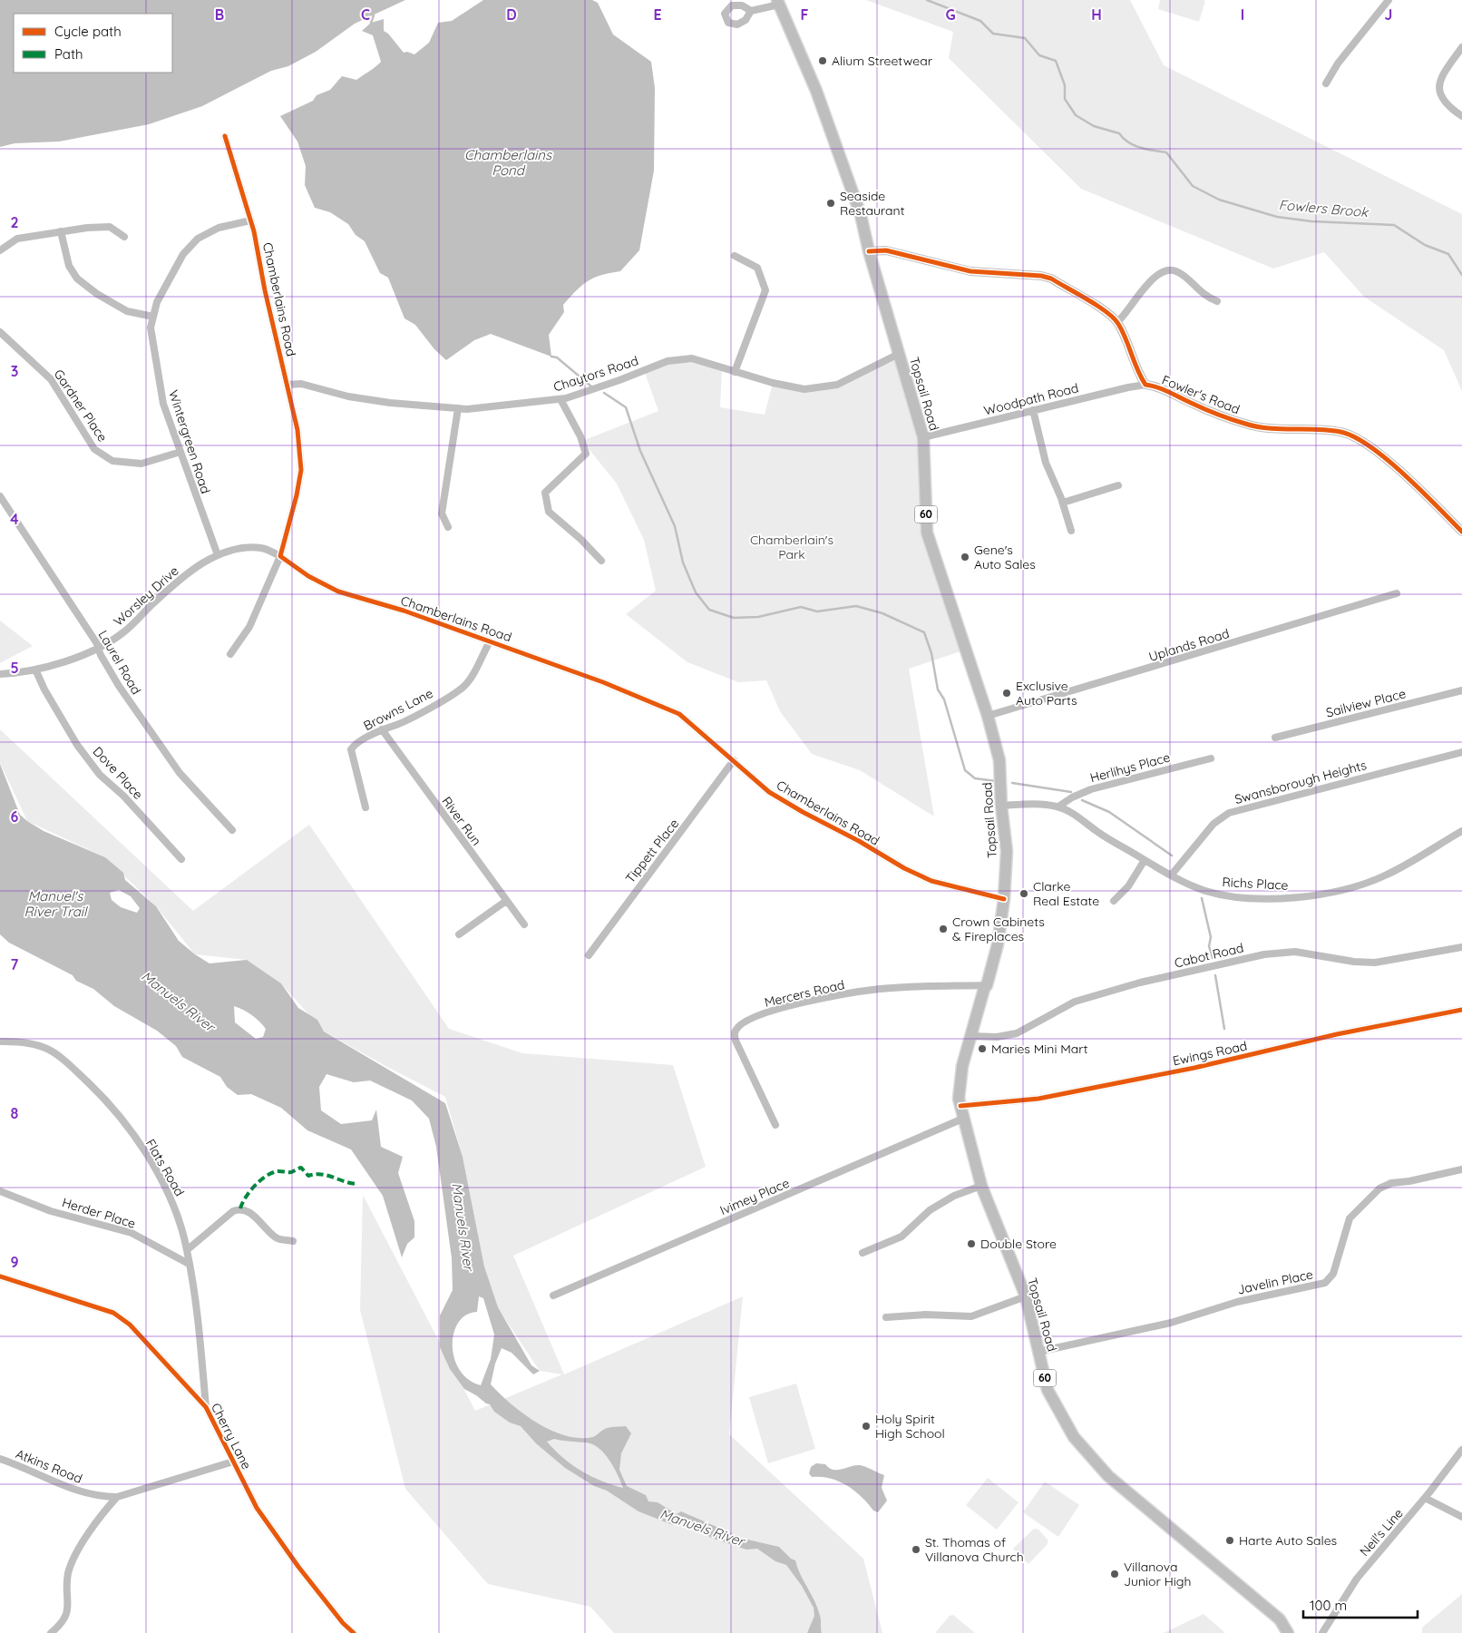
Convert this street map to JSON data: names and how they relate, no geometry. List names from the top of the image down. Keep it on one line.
{"streets":{"main road":["Topsail Road","60"],"street":["Chamberlains Road","Chaytors Road","Fowler's Road","Woodpath Road","Gardner Place","Wintergreen Road","Worsley Drive","Uplands Road","Laurel Road","Sailview Place","Browns Lane","Herlihys Place","Dove Place","Swansborough Heights","River Run","Tippett Place","Richs Place","Cabot Road","Mercers Road","Ewings Road","Flats Road","Ivimey Place","Herder Place","Javelin Place","Cherry Lane","Atkins Road","Neil's Line"]},"crossings":[["Chamberlains Road","Chaytors Road"],["Chamberlains Road","Topsail Road"],["Chamberlains Road","Wintergreen Road"],["Chamberlains Road","Worsley Drive"],["Chamberlains Road","Browns Lane"],["Chamberlains Road","Tippett Place"],["Chaytors Road","Topsail Road"],["Topsail Road","Woodpath Road"],["Topsail Road","Uplands Road"],["Topsail Road","Richs Place"],["Topsail Road","Cabot Road"],["Topsail Road","Mercers Road"],["Topsail Road","Ewings Road"],["Topsail Road","Ivimey Place"],["Topsail Road","Javelin Place"],["Fowler's Road","Woodpath Road"],["Gardner Place","Wintergreen Road"],["Wintergreen Road","Worsley Drive"],["Worsley Drive","Laurel Road"],["Worsley Drive","Dove Place"],["Browns Lane","River Run"],["Herlihys Place","Richs Place"],["Swansborough Heights","Richs Place"],["Flats Road","Herder Place"],["Flats Road","Cherry Lane"]],"water":["Chamberlains Pond","Fowlers Brook","Manuel's River Trail","Manuels River"],"parks":["Chamberlain's Park"],"places":["Alium Streetwear","Seaside Restaurant","Gene's Auto Sales","Exclusive Auto Parts","Clarke Real Estate","Crown Cabinets & Fireplaces","Maries Mini Mart","Double Store","Holy Spirit High School","Harte Auto Sales","St. Thomas of Villanova Church","Villanova Junior High"],"legend":["Cycle path","Path"],"scale_bar":"100 m","grid":{"columns":["B","C","D","E","F","G","H","I","J"],"rows":["2","3","4","5","6","7","8","9"]}}
